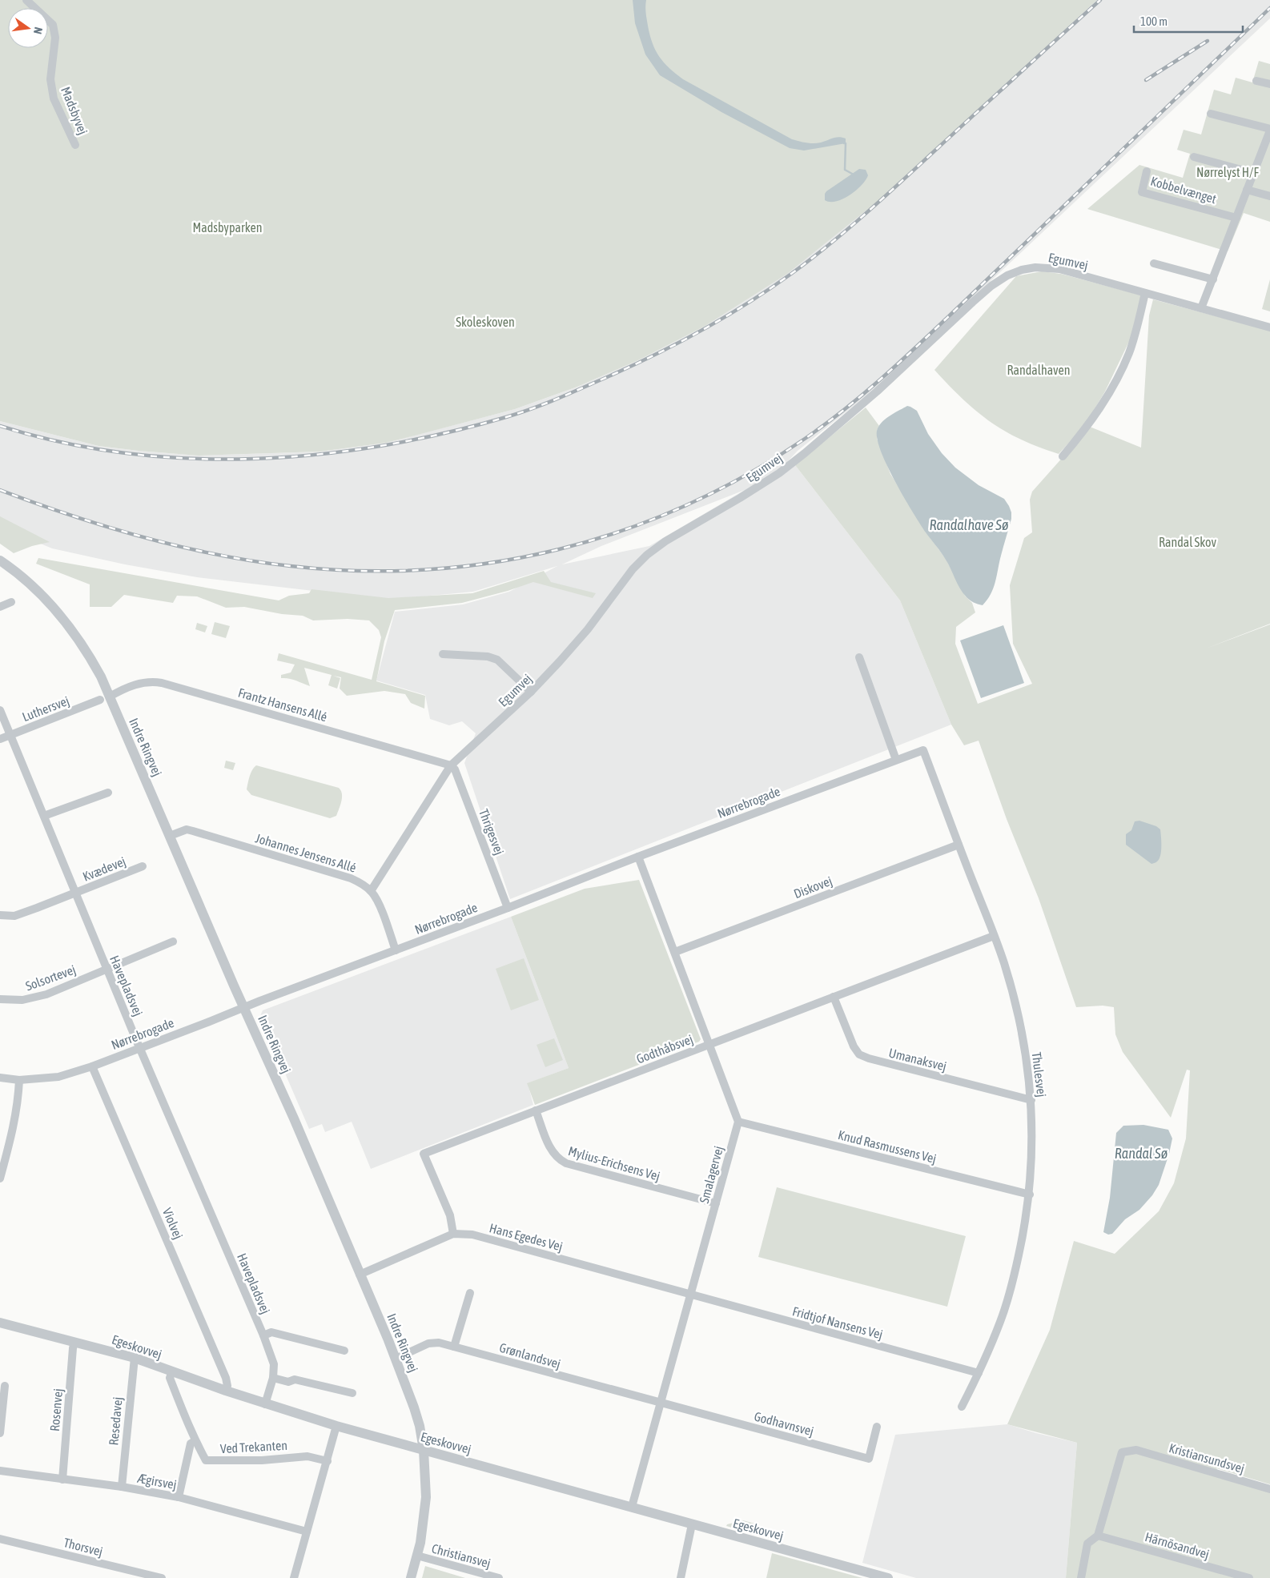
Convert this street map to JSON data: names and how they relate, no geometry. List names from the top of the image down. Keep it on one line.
{"streets":{"street":["Madsbyvej","Kobbelvænget","Egumvej","Frantz Hansens Allé","Luthersvej","Indre Ringvej","Nørrebrogade","Thrigesvej","Johannes Jensens Allé","Kvædevej","Diskovej","Solsortevej","Havepladsvej","Godthåbsvej","Umanaksvej","Thulesvej","Knud Rasmussens Vej","Mylius-Erichsens Vej","Smalagervej","Violvej","Hans Egedes Vej","Fridtjof Nansens Vej","Egeskovvej","Grønlandsvej","Rosenvej","Resedavej","Godhavnsvej","Ved Trekanten","Kristiansundsvej","Ægirsvej","Härnösandvej","Thorsvej","Christiansvej"]},"crossings":[["Egumvej","Frantz Hansens Allé"],["Egumvej","Thrigesvej"],["Egumvej","Johannes Jensens Allé"],["Frantz Hansens Allé","Indre Ringvej"],["Frantz Hansens Allé","Thrigesvej"],["Luthersvej","Havepladsvej"],["Indre Ringvej","Nørrebrogade"],["Indre Ringvej","Johannes Jensens Allé"],["Indre Ringvej","Hans Egedes Vej"],["Indre Ringvej","Egeskovvej"],["Indre Ringvej","Grønlandsvej"],["Indre Ringvej","Christiansvej"],["Nørrebrogade","Thrigesvej"],["Nørrebrogade","Johannes Jensens Allé"],["Nørrebrogade","Havepladsvej"],["Nørrebrogade","Thulesvej"],["Nørrebrogade","Violvej"],["Kvædevej","Havepladsvej"],["Diskovej","Thulesvej"],["Solsortevej","Havepladsvej"],["Havepladsvej","Egeskovvej"],["Godthåbsvej","Umanaksvej"],["Godthåbsvej","Thulesvej"],["Godthåbsvej","Mylius-Erichsens Vej"],["Godthåbsvej","Hans Egedes Vej"],["Umanaksvej","Thulesvej"],["Thulesvej","Knud Rasmussens Vej"],["Thulesvej","Fridtjof Nansens Vej"],["Knud Rasmussens Vej","Smalagervej"],["Mylius-Erichsens Vej","Smalagervej"],["Smalagervej","Hans Egedes Vej"],["Smalagervej","Fridtjof Nansens Vej"],["Smalagervej","Egeskovvej"],["Smalagervej","Grønlandsvej"],["Smalagervej","Godhavnsvej"],["Violvej","Egeskovvej"],["Hans Egedes Vej","Fridtjof Nansens Vej"],["Egeskovvej","Rosenvej"],["Egeskovvej","Resedavej"],["Egeskovvej","Ved Trekanten"],["Grønlandsvej","Godhavnsvej"],["Rosenvej","Ægirsvej"],["Resedavej","Ægirsvej"],["Kristiansundsvej","Härnösandvej"]],"water":["Randalhave Sø","Randal Sø"],"parks":["Nørrelyst H/F","Madsbyparken","Skoleskoven","Randalhaven","Randal Skov"],"scale_bar":"100 m","north":"right"}
